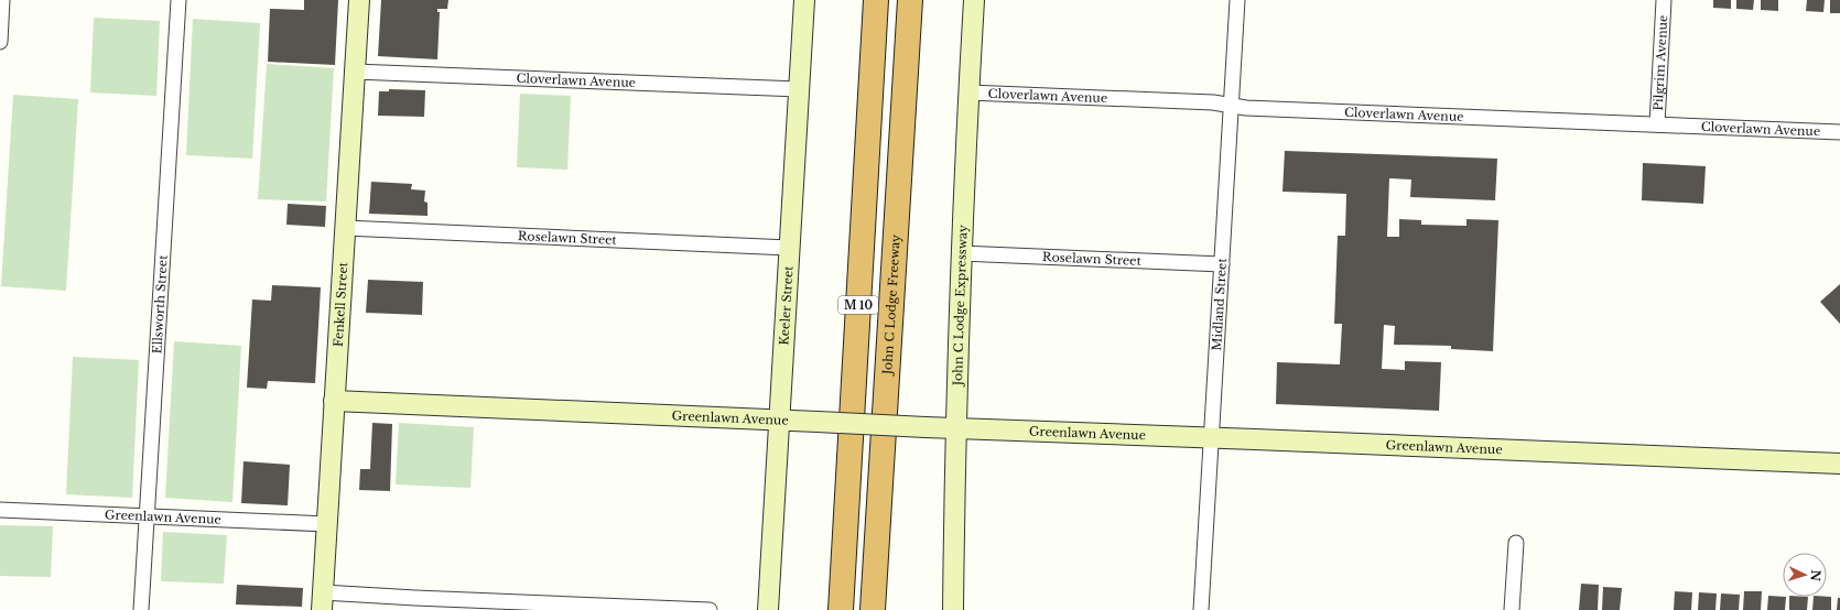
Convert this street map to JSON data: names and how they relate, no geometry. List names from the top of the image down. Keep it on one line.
{"streets":{"highway":["M 10","John C Lodge Freeway"],"street":["Pilgrim Avenue","Cloverlawn Avenue","Roselawn Street","Ellsworth Street","Fenkell Street","Keeler Street","John C Lodge Expressway","Midland Street","Greenlawn Avenue"]},"crossings":[["Pilgrim Avenue","Cloverlawn Avenue"],["Cloverlawn Avenue","Fenkell Street"],["Cloverlawn Avenue","Keeler Street"],["Cloverlawn Avenue","John C Lodge Expressway"],["Cloverlawn Avenue","Midland Street"],["Roselawn Street","Fenkell Street"],["Roselawn Street","Keeler Street"],["Roselawn Street","John C Lodge Expressway"],["Roselawn Street","Midland Street"],["Ellsworth Street","Greenlawn Avenue"],["Fenkell Street","Greenlawn Avenue"],["Keeler Street","Greenlawn Avenue"],["John C Lodge Expressway","Greenlawn Avenue"],["Midland Street","Greenlawn Avenue"]],"north":"right"}
